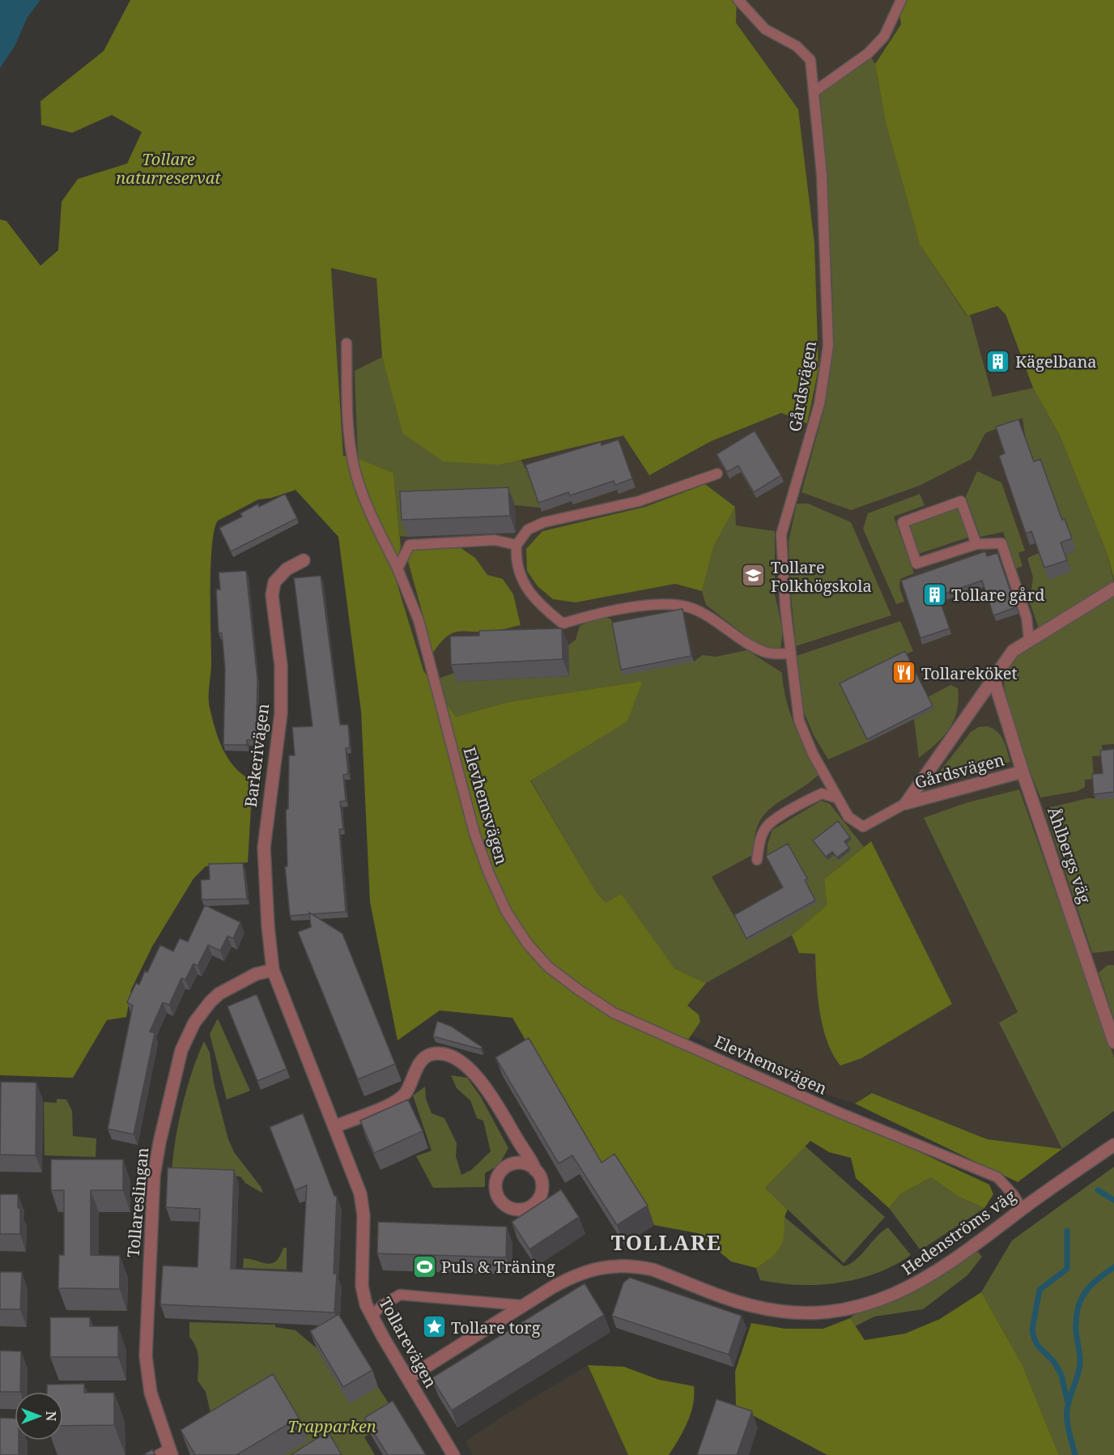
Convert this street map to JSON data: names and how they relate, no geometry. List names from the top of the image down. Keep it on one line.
{"streets":{"street":["Gårdsvägen","Barkerivägen","Åhlbergs väg","Tollareslingan","Hedenströms väg","Tollarevägen"],"lane":["Elevhemsvägen"]},"crossings":[["Gårdsvägen","Åhlbergs väg"],["Barkerivägen","Tollareslingan"],["Barkerivägen","Tollarevägen"],["Elevhemsvägen","Hedenströms väg"],["Tollareslingan","Tollarevägen"],["Hedenströms väg","Tollarevägen"]],"districts":["TOLLARE"],"parks":["Tollare naturreservat","Trapparken"],"places":{"building":["Kägelbana","Tollare gård"],"school or university":["Tollare Folkhögskola"],"restaurant":["Tollareköket"],"sports":["Puls & Träning"],"place":["Tollare torg"]},"north":"right"}
